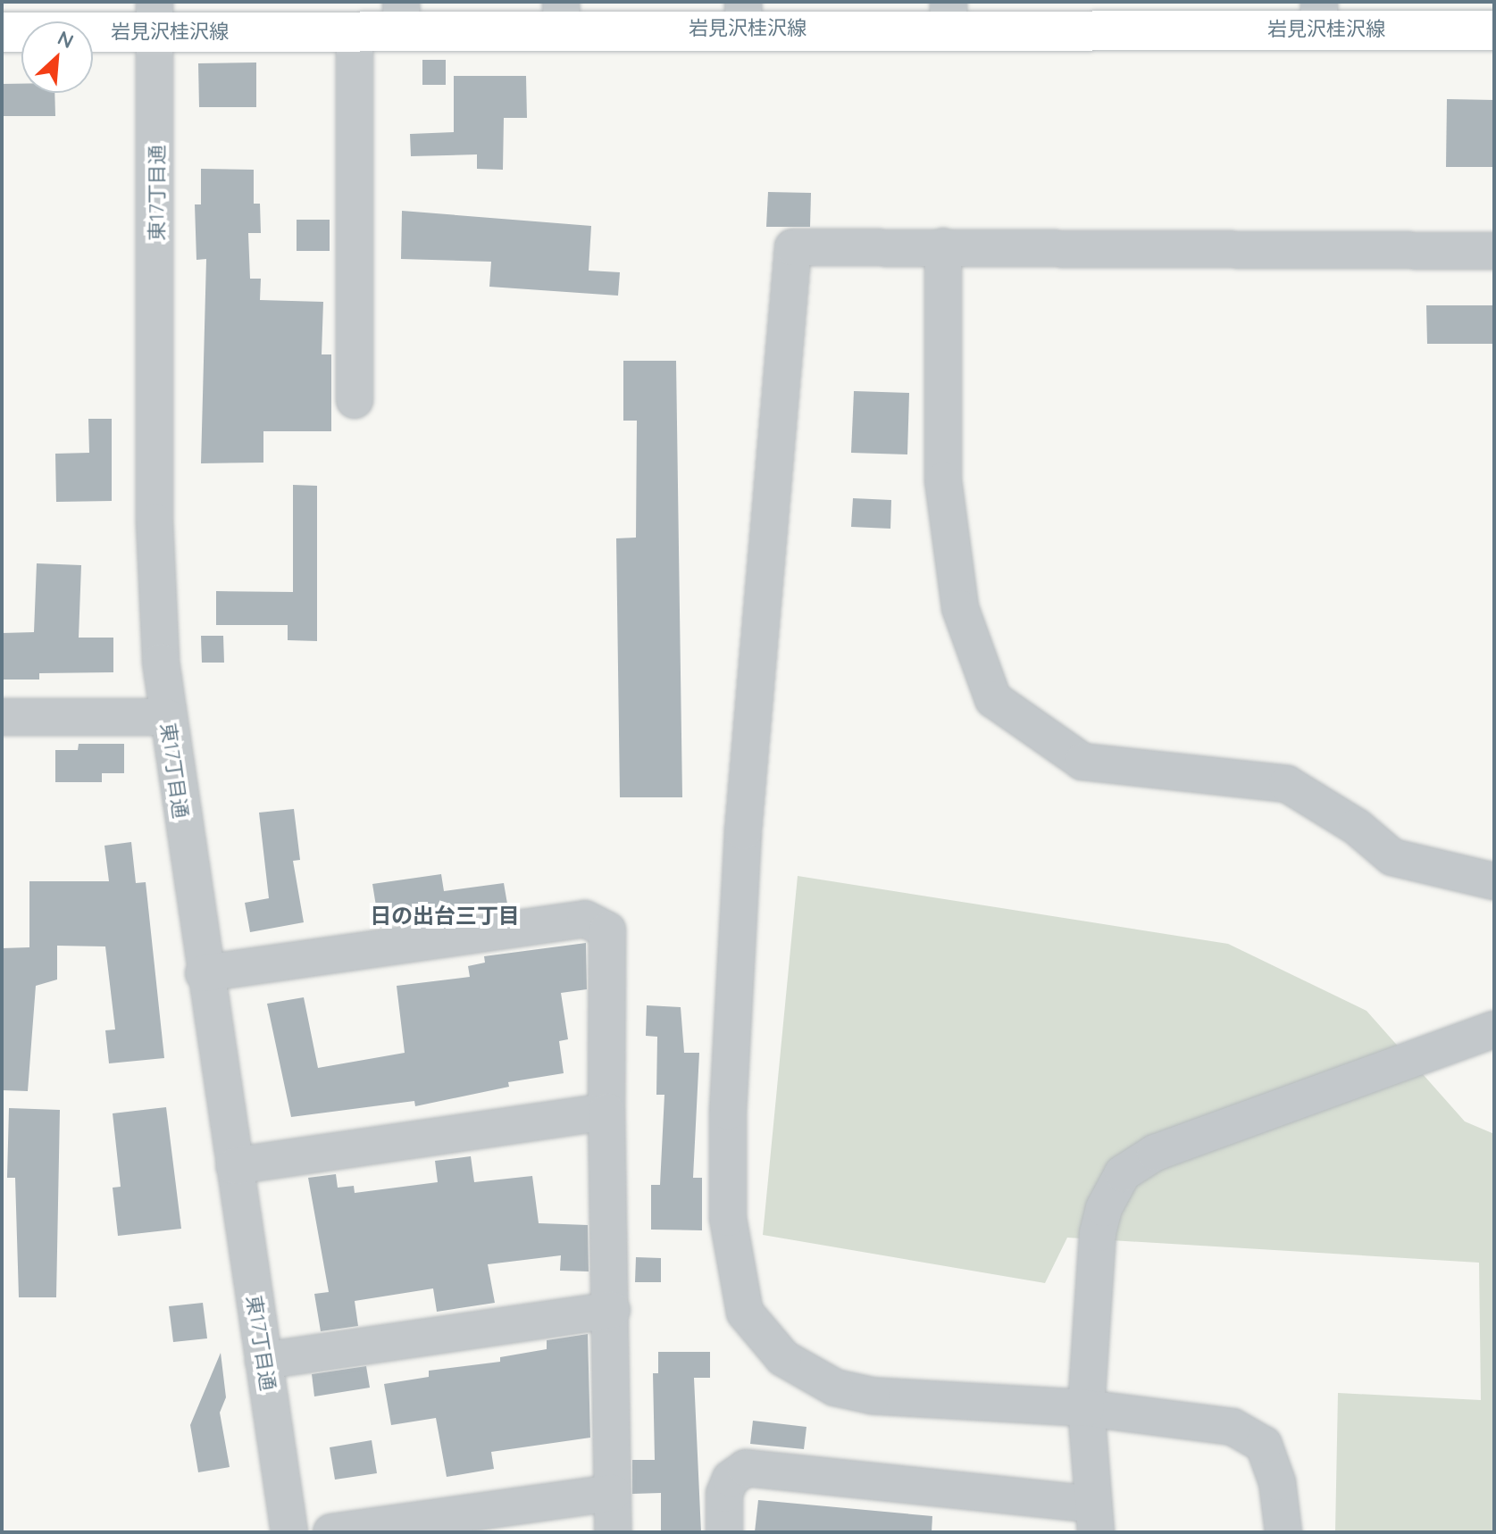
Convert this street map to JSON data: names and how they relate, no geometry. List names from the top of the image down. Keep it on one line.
{"streets":{"main road":["岩見沢桂沢線"],"street":["東17丁目通"]},"crossings":[["岩見沢桂沢線","東17丁目通"]],"districts":["日の出台三丁目"],"north":"top right"}
